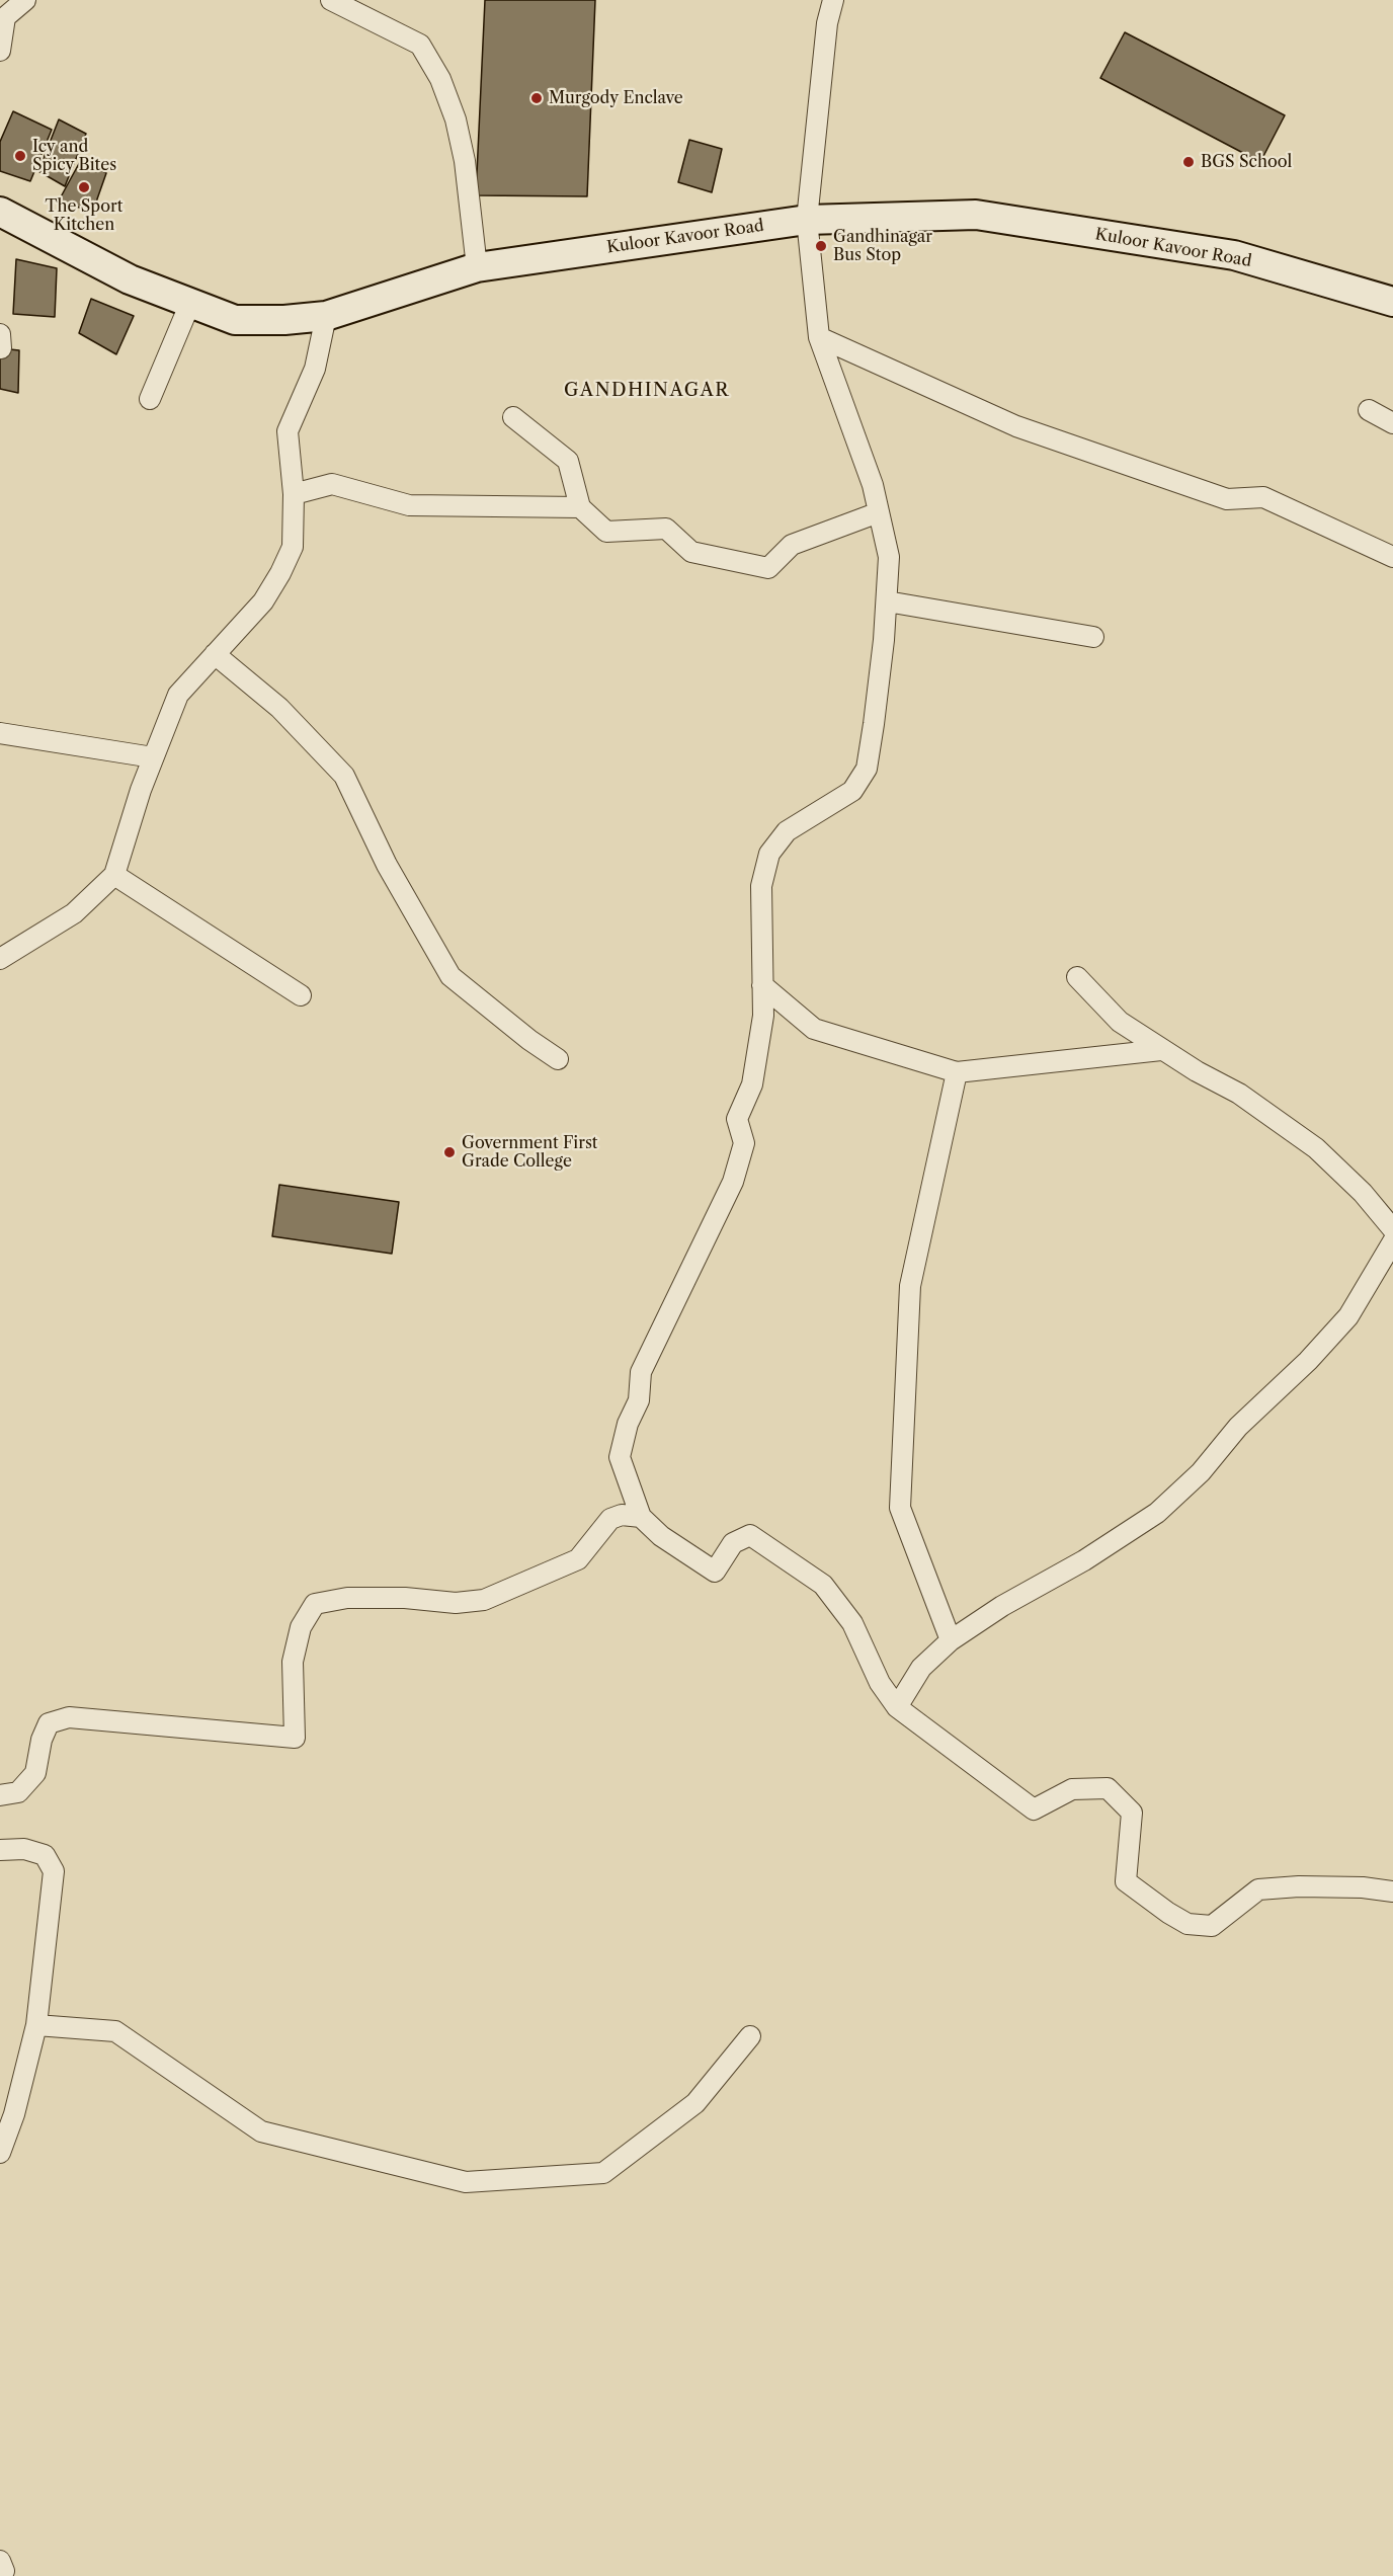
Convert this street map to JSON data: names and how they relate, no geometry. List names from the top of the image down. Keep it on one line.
{"streets":{"main road":["Kuloor Kavoor Road"]},"districts":["GANDHINAGAR"],"places":["Murgody Enclave","Icy and Spicy Bites","BGS School","The Sport Kitchen","Gandhinagar Bus Stop","Government First Grade College"]}
